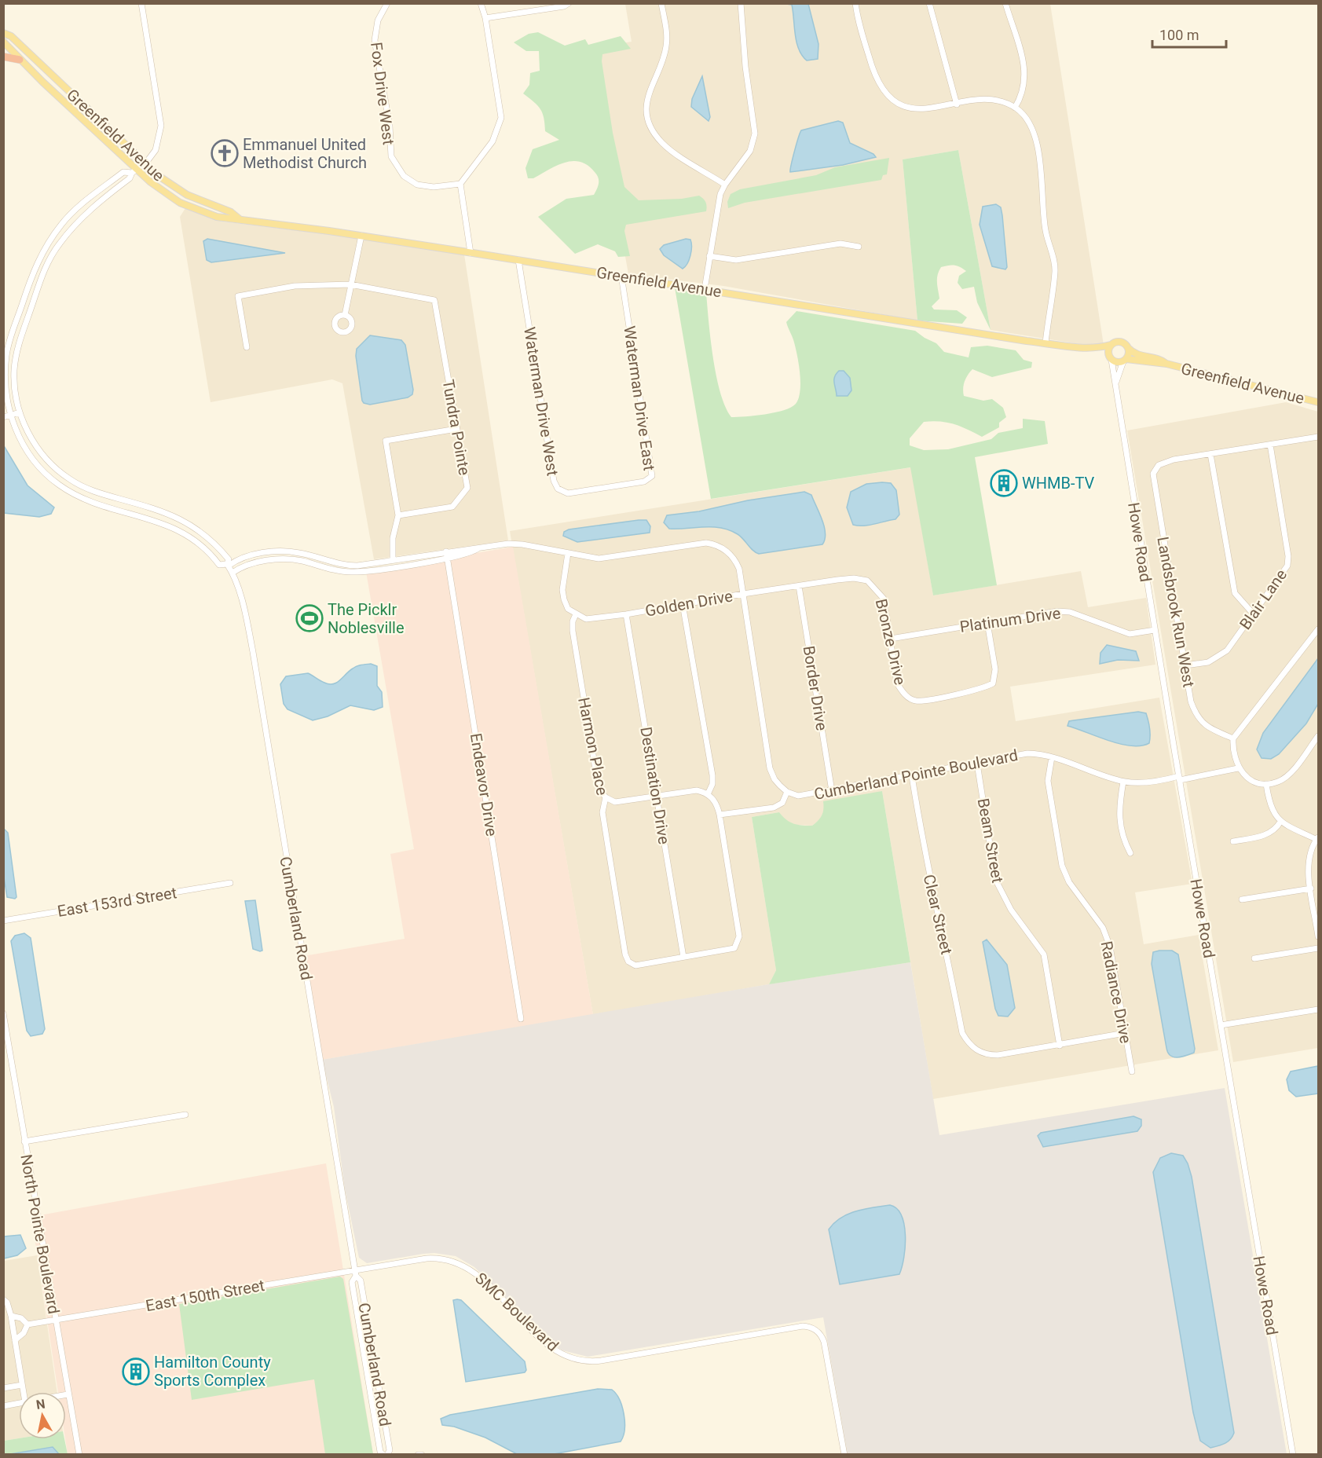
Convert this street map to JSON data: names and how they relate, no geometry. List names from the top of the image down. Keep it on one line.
{"streets":{"main road":["Greenfield Avenue"],"street":["Fox Drive West","Waterman Drive East","Waterman Drive West","Tundra Pointe","Howe Road","Blair Lane","Golden Drive","Landsbrook Run West","Platinum Drive","Bronze Drive","Border Drive","Harmon Place","Cumberland Pointe Boulevard","Endeavor Drive","Destination Drive","Beam Street","East 153rd Street","Clear Street","Cumberland Road","Radiance Drive","North Pointe Boulevard","East 150th Street","SMC Boulevard"]},"crossings":[["Greenfield Avenue","Waterman Drive East"],["Greenfield Avenue","Waterman Drive West"],["Greenfield Avenue","Howe Road"],["Greenfield Avenue","Cumberland Road"],["Waterman Drive East","Waterman Drive West"],["Howe Road","Platinum Drive"],["Howe Road","Cumberland Pointe Boulevard"],["Blair Lane","Landsbrook Run West"],["Golden Drive","Bronze Drive"],["Golden Drive","Border Drive"],["Golden Drive","Harmon Place"],["Golden Drive","Destination Drive"],["Platinum Drive","Bronze Drive"],["Border Drive","Cumberland Pointe Boulevard"],["Harmon Place","Destination Drive"],["Cumberland Pointe Boulevard","Beam Street"],["Cumberland Pointe Boulevard","Clear Street"],["Cumberland Pointe Boulevard","Radiance Drive"],["Beam Street","Clear Street"],["Cumberland Road","East 150th Street"],["Cumberland Road","SMC Boulevard"],["North Pointe Boulevard","East 150th Street"],["East 150th Street","SMC Boulevard"]],"places":{"church":["Emmanuel United Methodist Church"],"building":["WHMB-TV","Hamilton County Sports Complex"],"sports":["The Picklr Noblesville"]},"scale_bar":"100 m","north":"top"}
